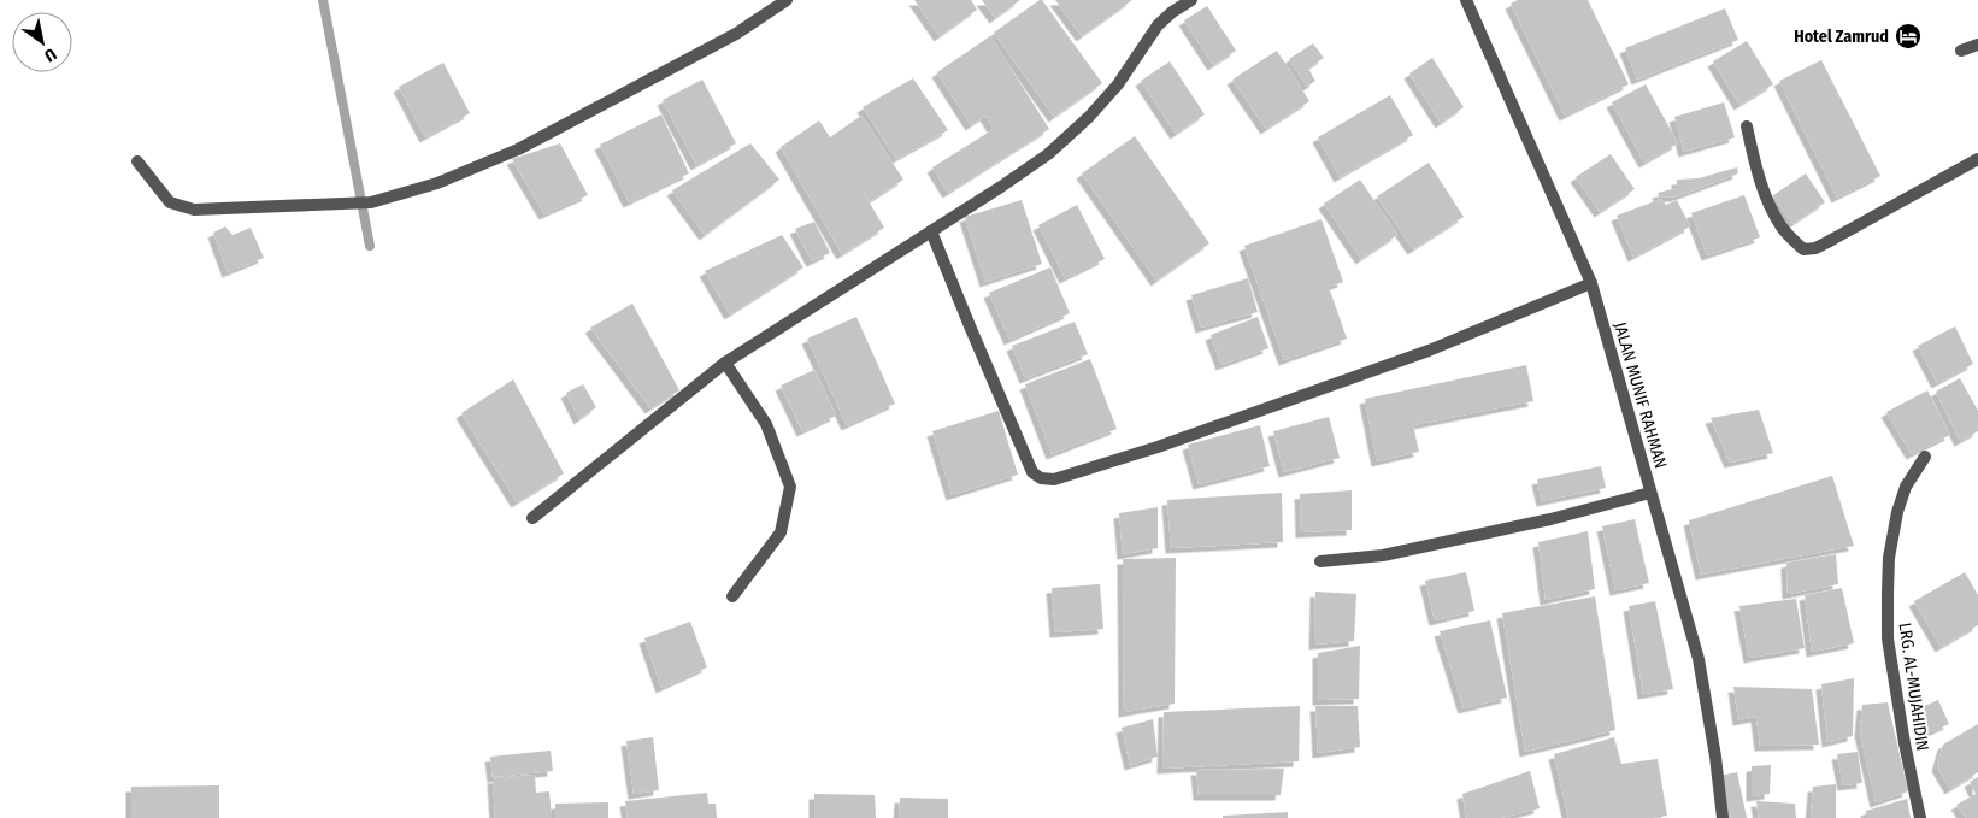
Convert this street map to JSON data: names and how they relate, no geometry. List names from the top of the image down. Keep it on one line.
{"streets":{"street":["JALAN MUNIF RAHMAN","LRG. AL-MUJAHIDIN"]},"places":{"hotel":["Hotel Zamrud"]},"north":"bottom right"}
